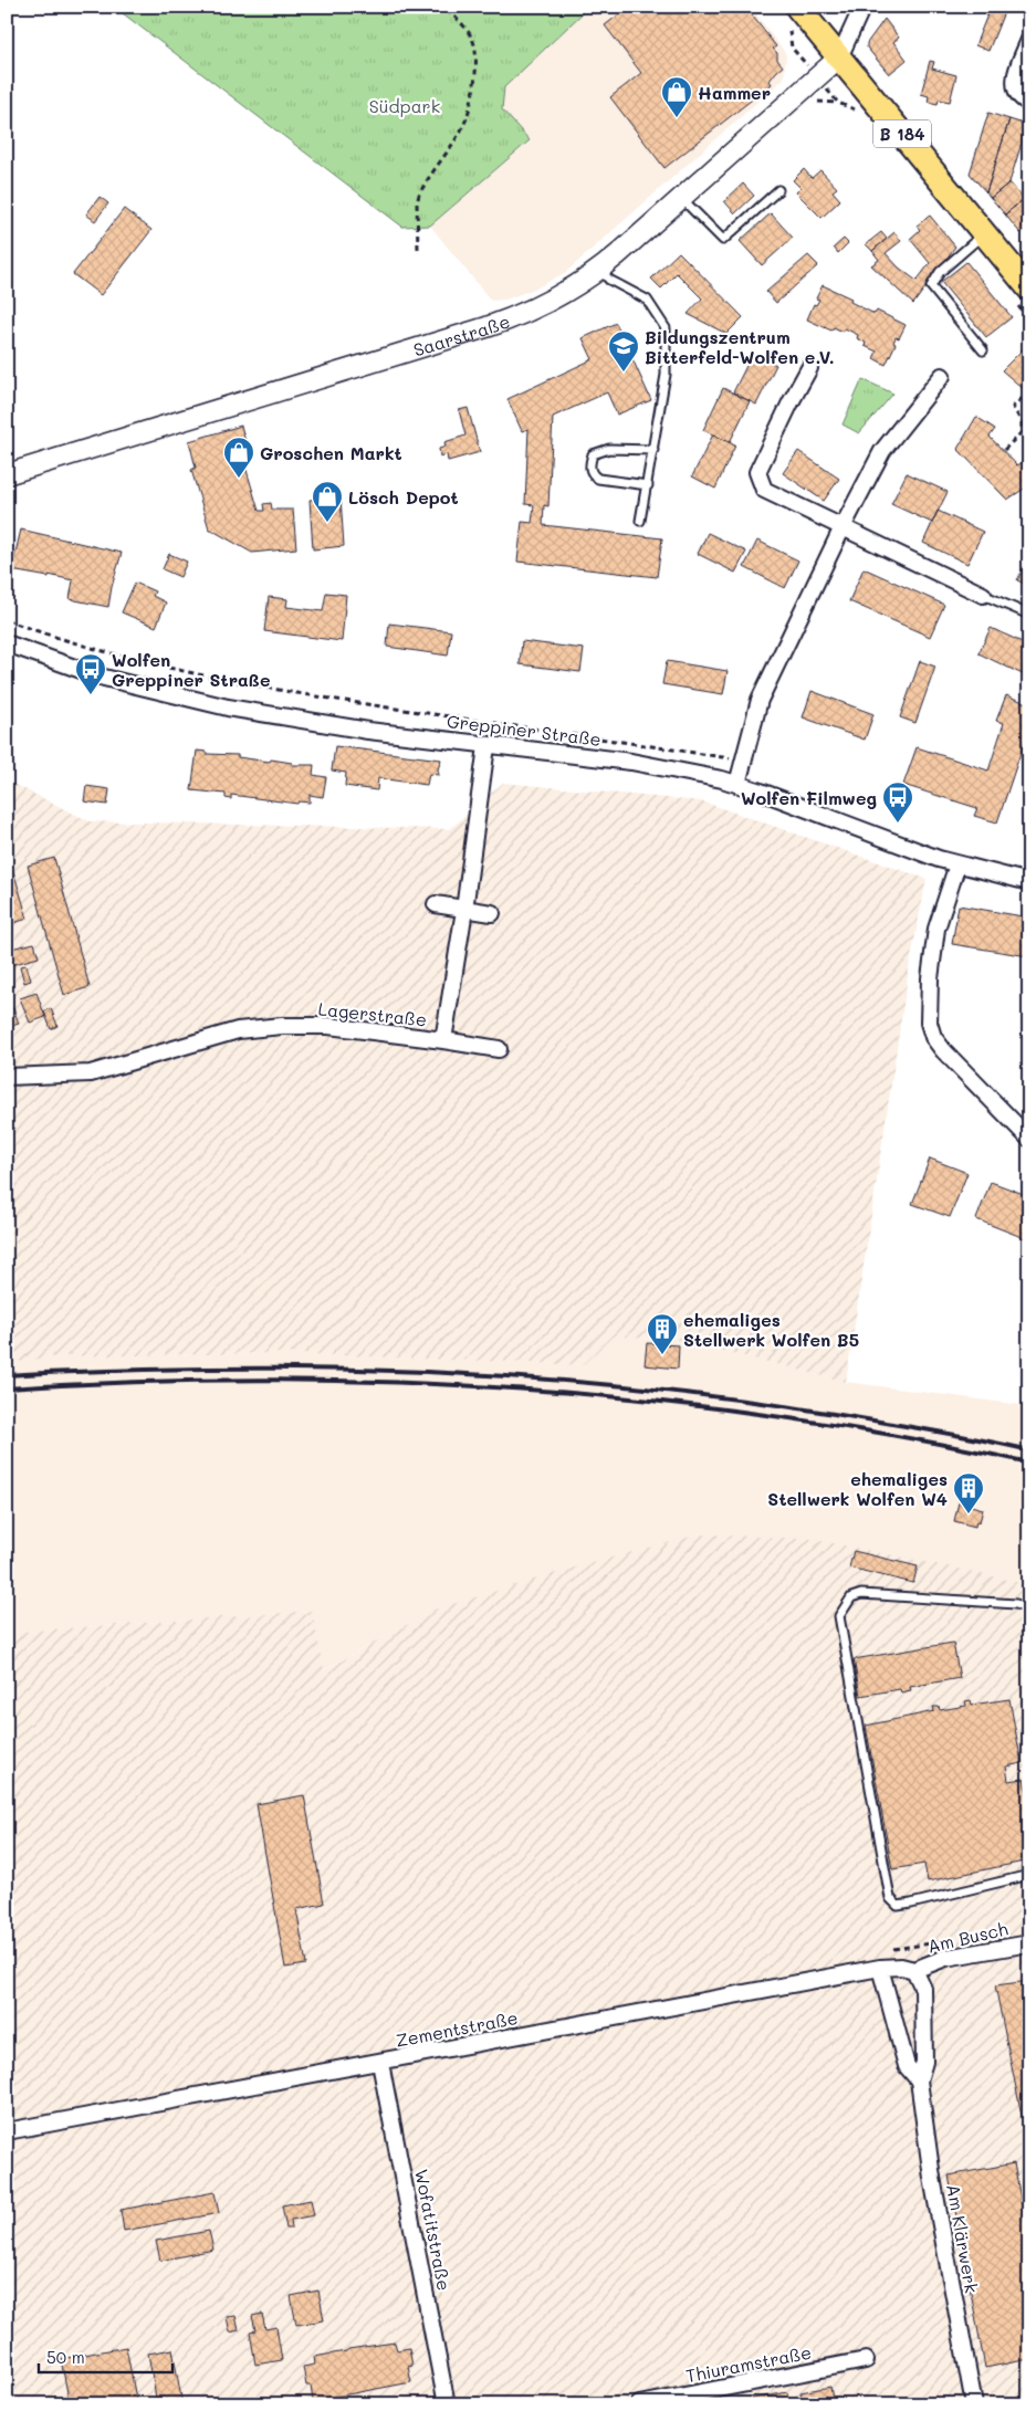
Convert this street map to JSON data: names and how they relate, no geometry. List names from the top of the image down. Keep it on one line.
{"streets":{"main road":["B 184"],"street":["Saarstraße","Greppiner Straße","Lagerstraße","Am Busch","Zementstraße","Wofatitstraße","Am Klärwerk","Thiuramstraße"]},"crossings":[["B 184","Saarstraße"],["Greppiner Straße","Lagerstraße"],["Am Busch","Zementstraße"],["Am Busch","Am Klärwerk"],["Zementstraße","Wofatitstraße"],["Zementstraße","Am Klärwerk"]],"parks":["Südpark"],"places":{"shop":["Hammer","Groschen Markt","Lösch Depot"],"school or university":["Bildungszentrum Bitterfeld-Wolfen e.V."],"bus stop":["Wolfen Greppiner Straße","Wolfen Filmweg"],"building":["ehemaliges Stellwerk Wolfen B5","ehemaliges Stellwerk Wolfen W4"]},"scale_bar":"50 m"}
